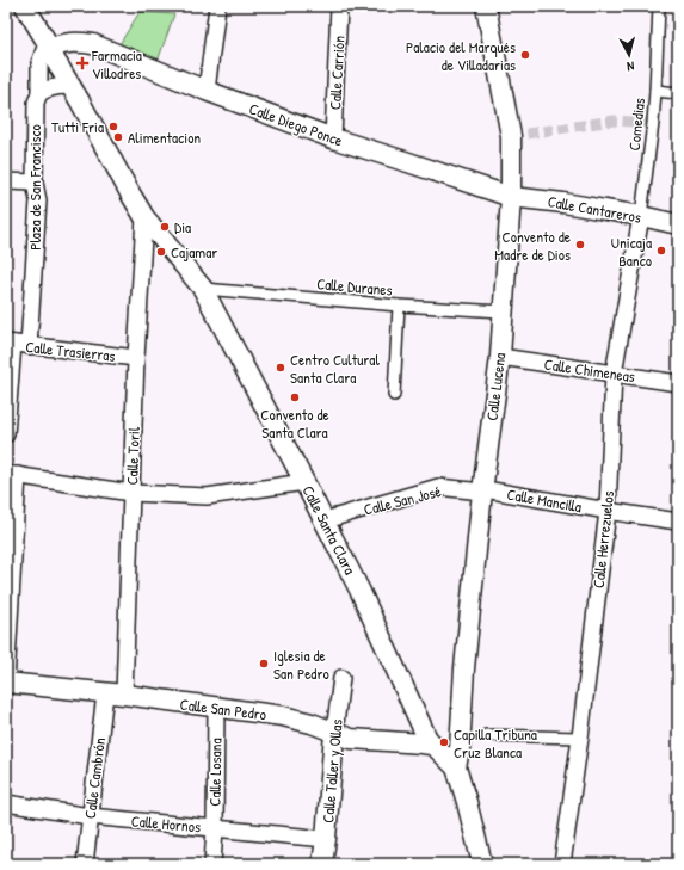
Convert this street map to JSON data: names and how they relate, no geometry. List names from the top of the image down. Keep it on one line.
{"streets":{"street":["Calle Carrión","Calle Diego Ponce","Comedias","Plaza de San Francisco","Calle Cantareros","Calle Duranes","Calle Trasierras","Calle Chimeneas","Calle Lucena","Calle Toril","Calle San José","Calle Mancilla","Calle Santa Clara","Calle Herrezuelos","Calle San Pedro","Calle Taller y Ollas","Calle Losana","Calle Cambrón","Calle Hornos"]},"crossings":[["Calle Carrión","Calle Diego Ponce"],["Calle Diego Ponce","Plaza de San Francisco"],["Calle Diego Ponce","Calle Cantareros"],["Calle Diego Ponce","Calle Lucena"],["Comedias","Calle Cantareros"],["Comedias","Calle Herrezuelos"],["Plaza de San Francisco","Calle Trasierras"],["Calle Cantareros","Calle Lucena"],["Calle Cantareros","Calle Herrezuelos"],["Calle Duranes","Calle Lucena"],["Calle Duranes","Calle Santa Clara"],["Calle Trasierras","Calle Toril"],["Calle Chimeneas","Calle Lucena"],["Calle Chimeneas","Calle Herrezuelos"],["Calle Lucena","Calle San José"],["Calle Lucena","Calle Mancilla"],["Calle Lucena","Calle Santa Clara"],["Calle Toril","Calle San Pedro"],["Calle Toril","Calle Cambrón"],["Calle San José","Calle Mancilla"],["Calle San José","Calle Santa Clara"],["Calle Mancilla","Calle Herrezuelos"],["Calle Santa Clara","Calle San Pedro"],["Calle San Pedro","Calle Taller y Ollas"],["Calle San Pedro","Calle Losana"],["Calle San Pedro","Calle Cambrón"],["Calle Taller y Ollas","Calle Hornos"],["Calle Losana","Calle Hornos"],["Calle Cambrón","Calle Hornos"]],"places":{"other":["Palacio del Marqués de Villadarias","Tutti Fria","Alimentacion","Dia","Convento de Madre de Dios","Unicaja Banco","Cajamar","Centro Cultural Santa Clara","Convento de Santa Clara","Iglesia de San Pedro","Capilla Tribuna Cruz Blanca"],"health":["Farmacia Villodres"]},"north":"bottom"}
